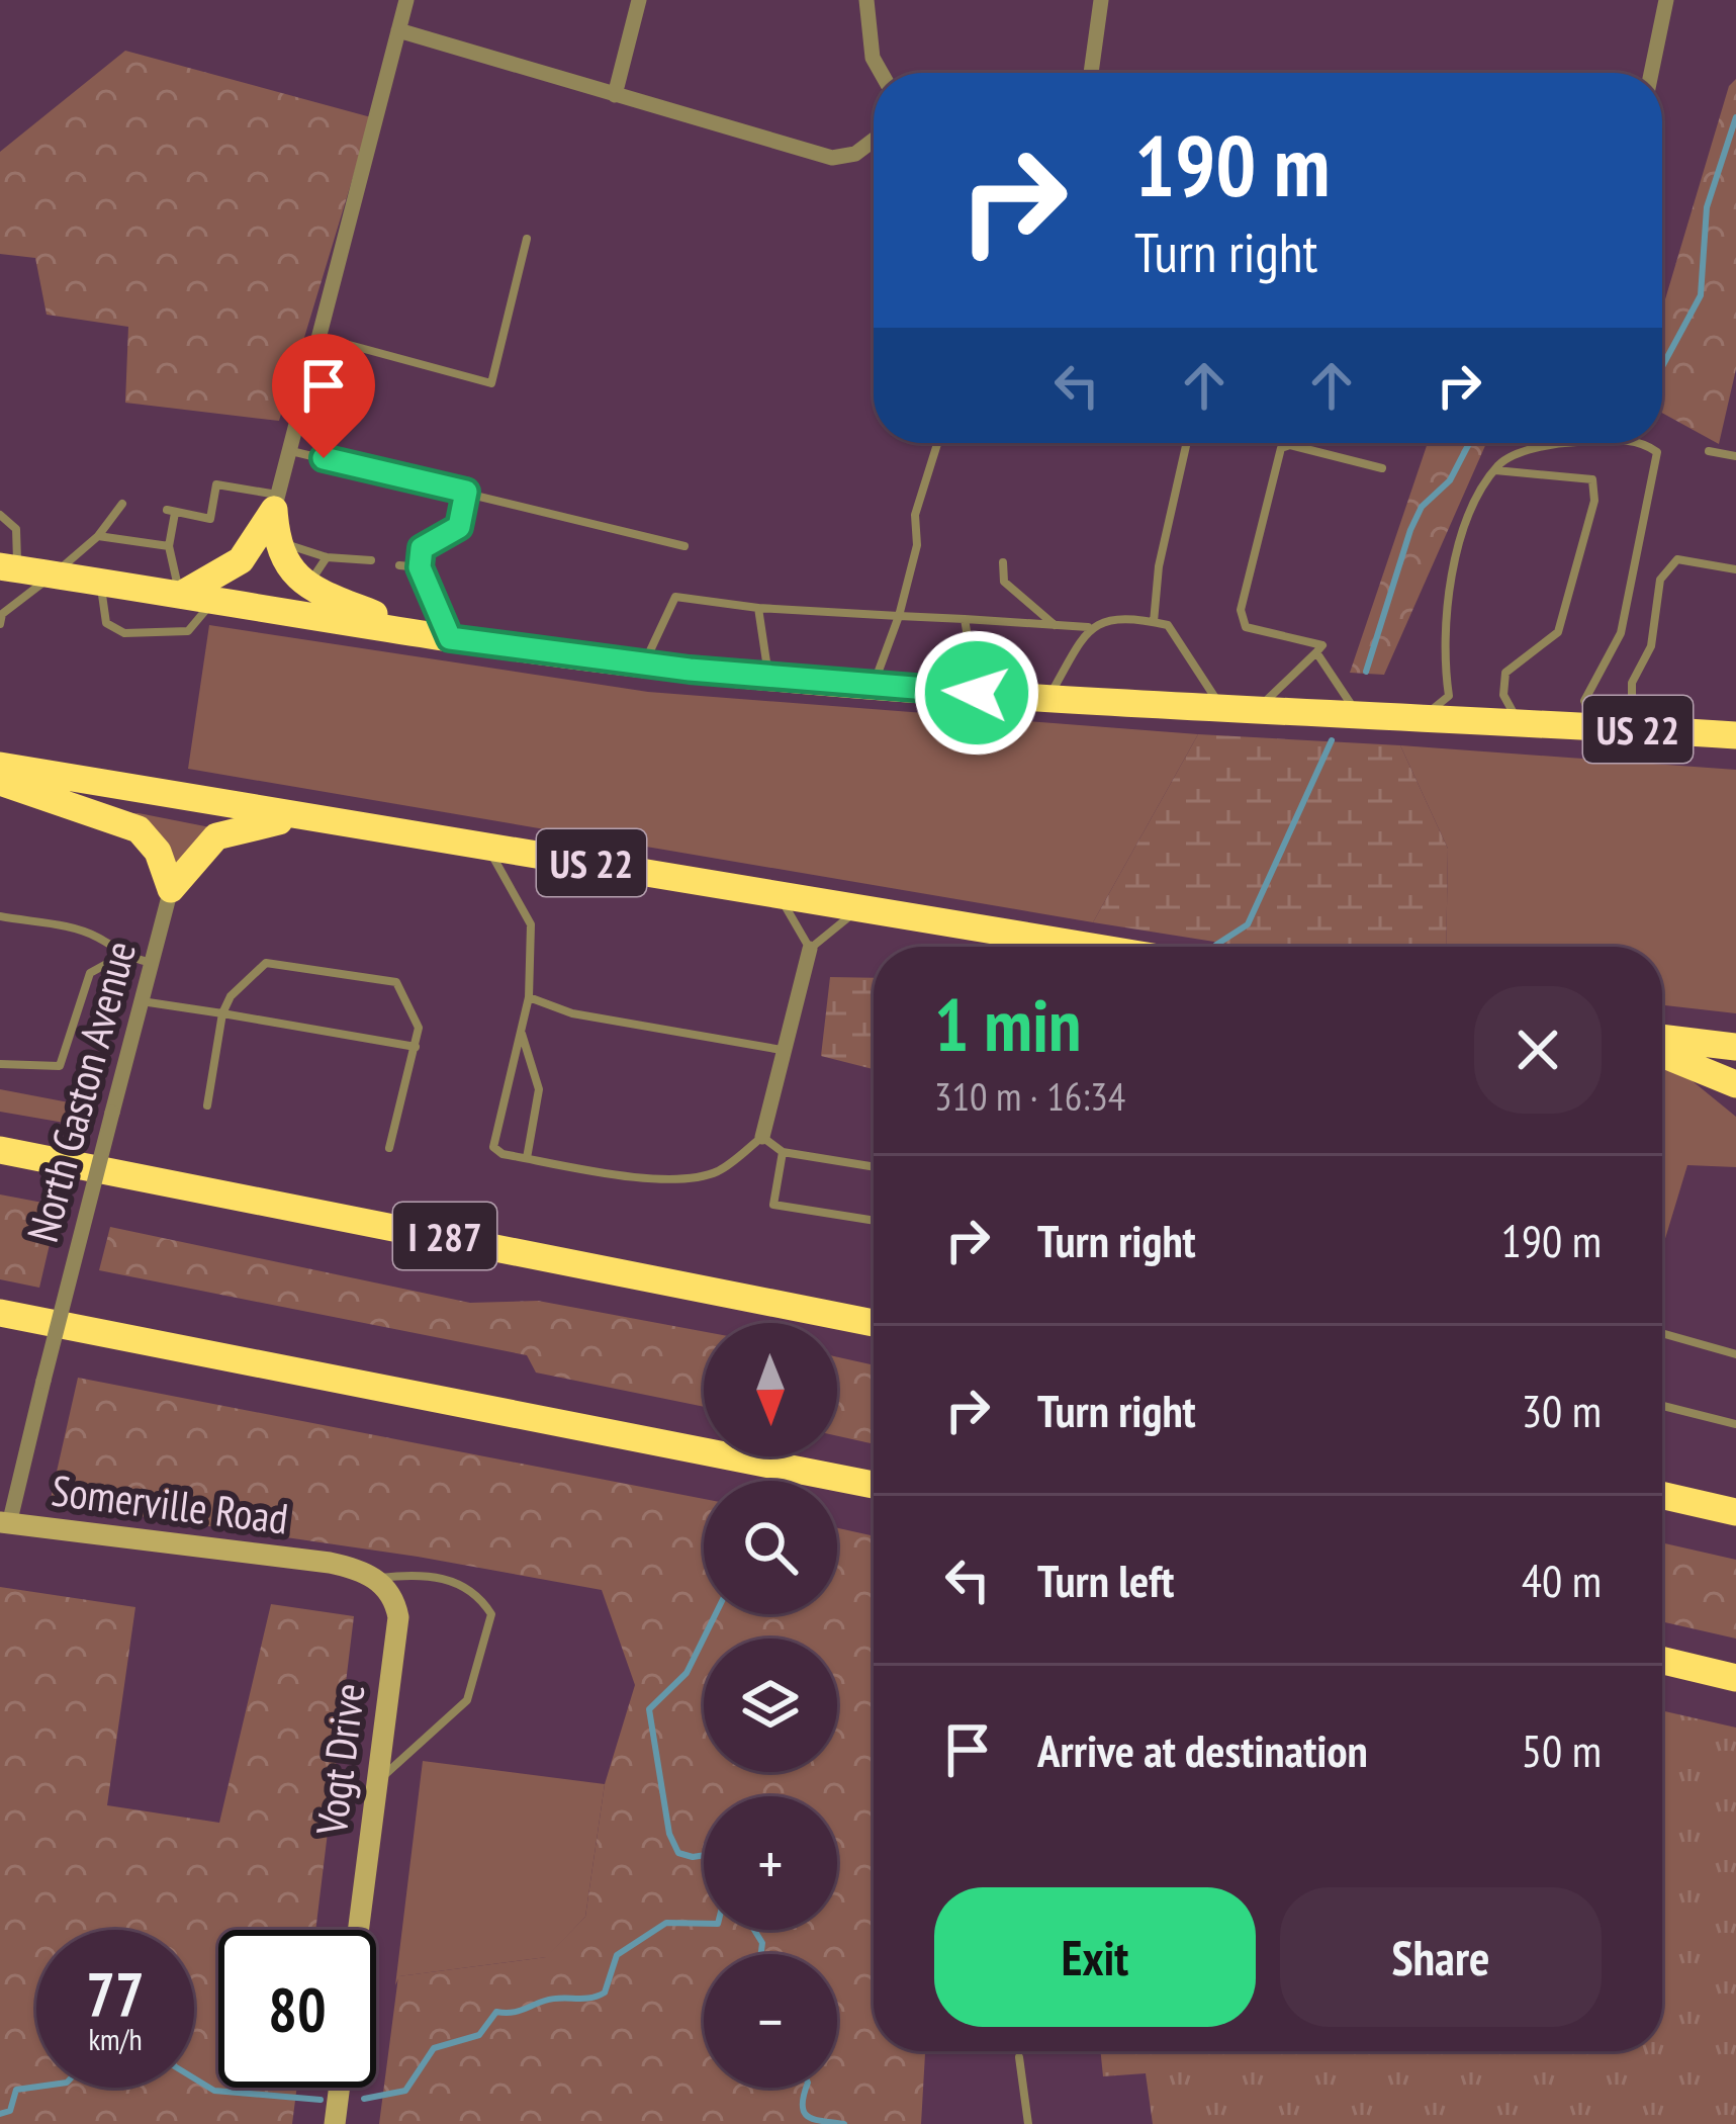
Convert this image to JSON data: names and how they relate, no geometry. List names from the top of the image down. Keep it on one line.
{"streets":{"highway":["US 22","I 287"],"street":["North Gaston Avenue","Somerville Road","Vogt Drive"]},"crossings":[["North Gaston Avenue","Somerville Road"],["Somerville Road","Vogt Drive"]],"north":"bottom","page":{"turn":["190 m","Turn right"],"heading":["1 min","310 m · 16:34"],"list":[{"name":"Turn right","value":"190 m"},{"name":"Turn right","value":"30 m"},{"name":"Turn left","value":"40 m"},{"name":"Arrive at destination","value":"50 m"}],"map_buttons":["+","−"],"buttons":["Exit","Share"],"speed":"77 km/h","limit":"80"}}
